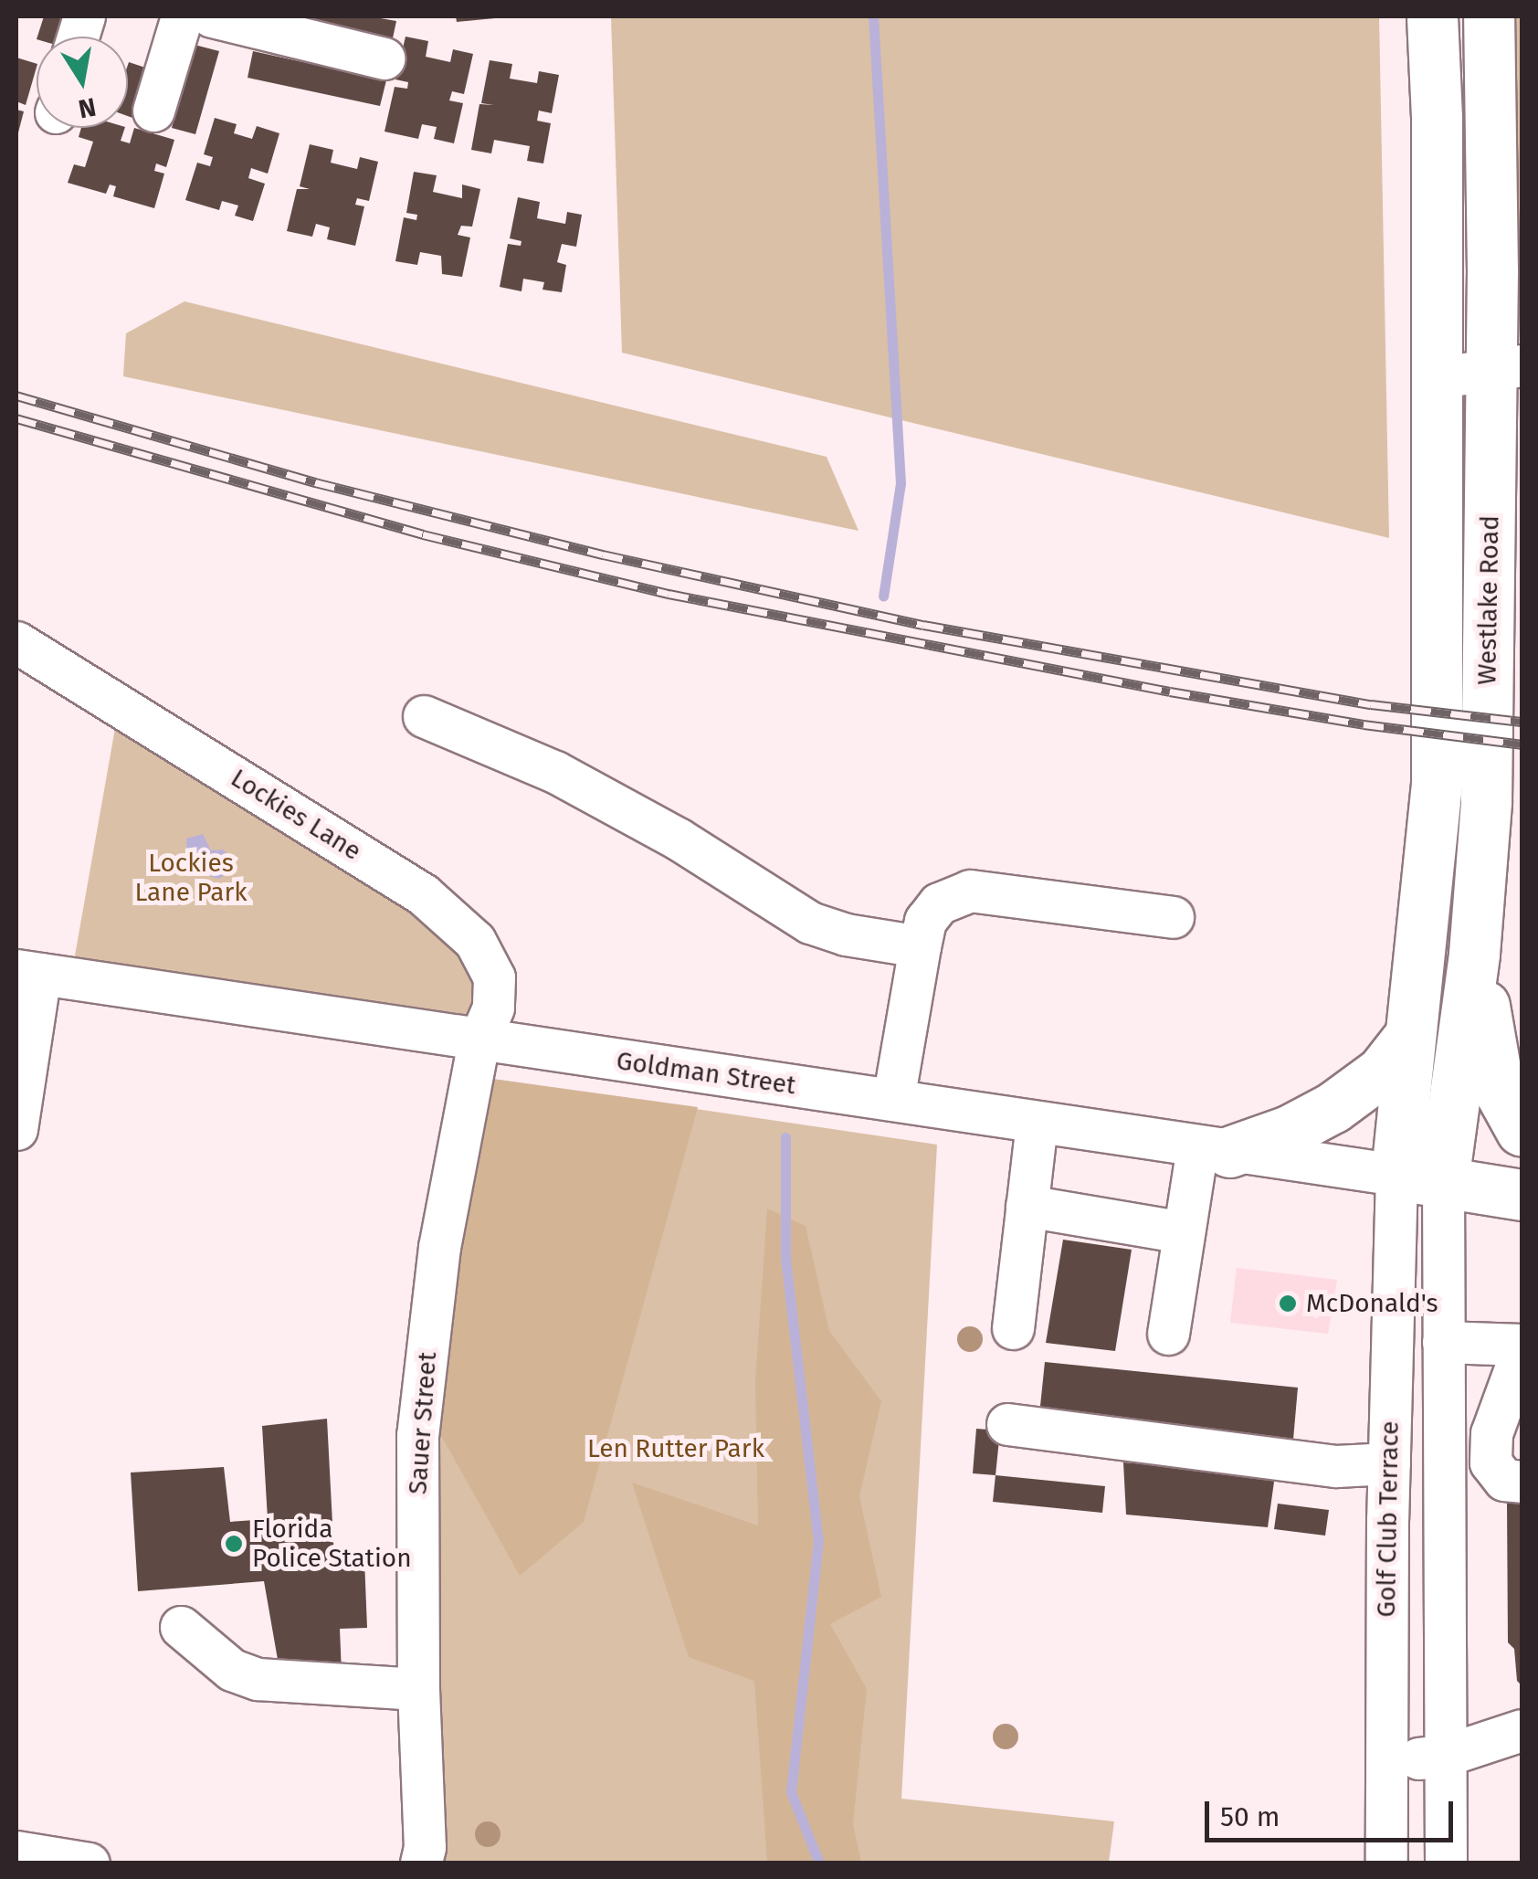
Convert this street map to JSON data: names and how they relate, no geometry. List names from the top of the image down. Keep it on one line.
{"streets":{"main road":["Westlake Road"],"street":["Lockies Lane","Goldman Street","Sauer Street","Golf Club Terrace"]},"crossings":[["Westlake Road","Goldman Street"],["Westlake Road","Golf Club Terrace"],["Lockies Lane","Goldman Street"],["Lockies Lane","Sauer Street"],["Goldman Street","Sauer Street"],["Goldman Street","Golf Club Terrace"]],"parks":["Lockies Lane Park","Len Rutter Park"],"places":["McDonald's","Florida Police Station"],"scale_bar":"50 m","north":"bottom"}
